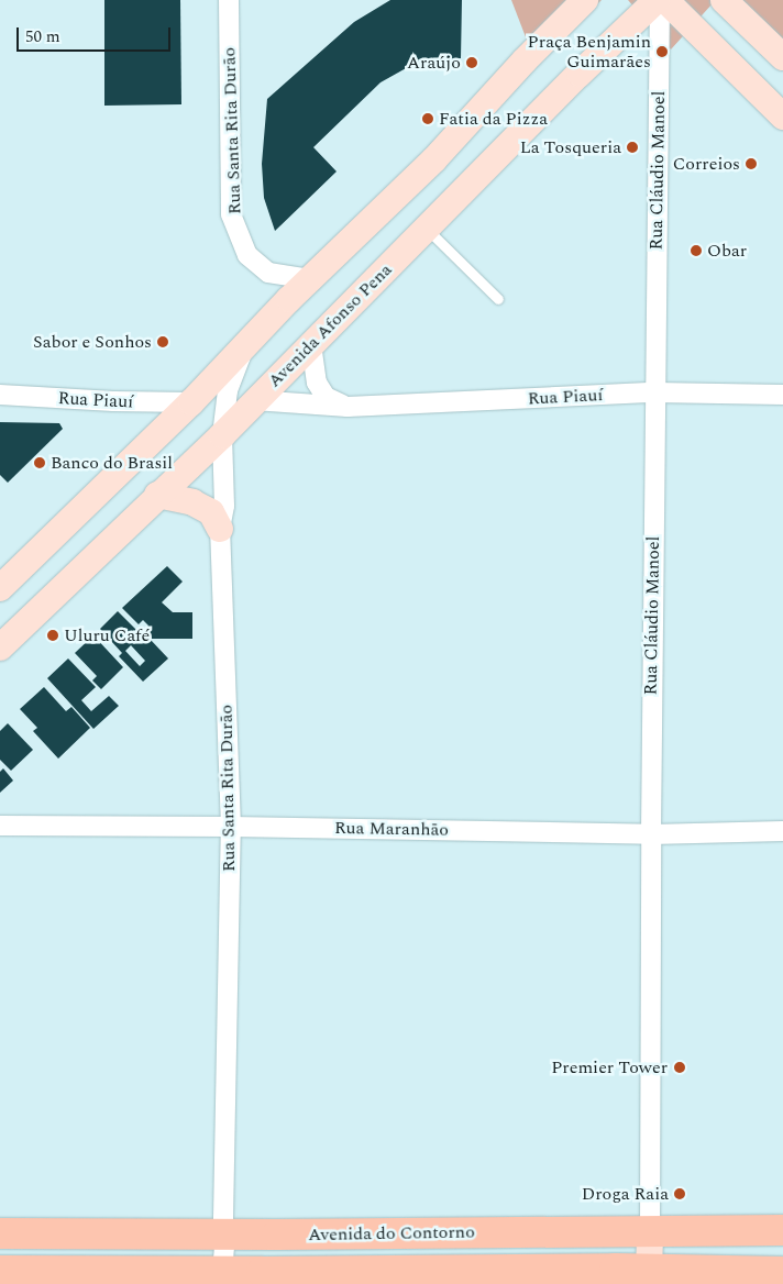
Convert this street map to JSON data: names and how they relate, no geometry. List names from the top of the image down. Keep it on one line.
{"streets":{"main road":["Avenida Afonso Pena","Avenida do Contorno"],"street":["Rua Santa Rita Durão","Rua Cláudio Manoel","Rua Piauí","Rua Maranhão"]},"crossings":[["Rua Santa Rita Durão","Avenida Afonso Pena"],["Rua Santa Rita Durão","Rua Maranhão"],["Rua Santa Rita Durão","Avenida do Contorno"],["Rua Cláudio Manoel","Avenida Afonso Pena"],["Rua Cláudio Manoel","Rua Piauí"],["Rua Cláudio Manoel","Rua Maranhão"],["Rua Cláudio Manoel","Avenida do Contorno"],["Avenida Afonso Pena","Rua Piauí"]],"places":["Praça Benjamin Guimarães","Araújo","Fatia da Pizza","La Tosqueria","Correios","Obar","Sabor e Sonhos","Banco do Brasil","Uluru Café","Premier Tower","Droga Raia"],"scale_bar":"50 m"}
